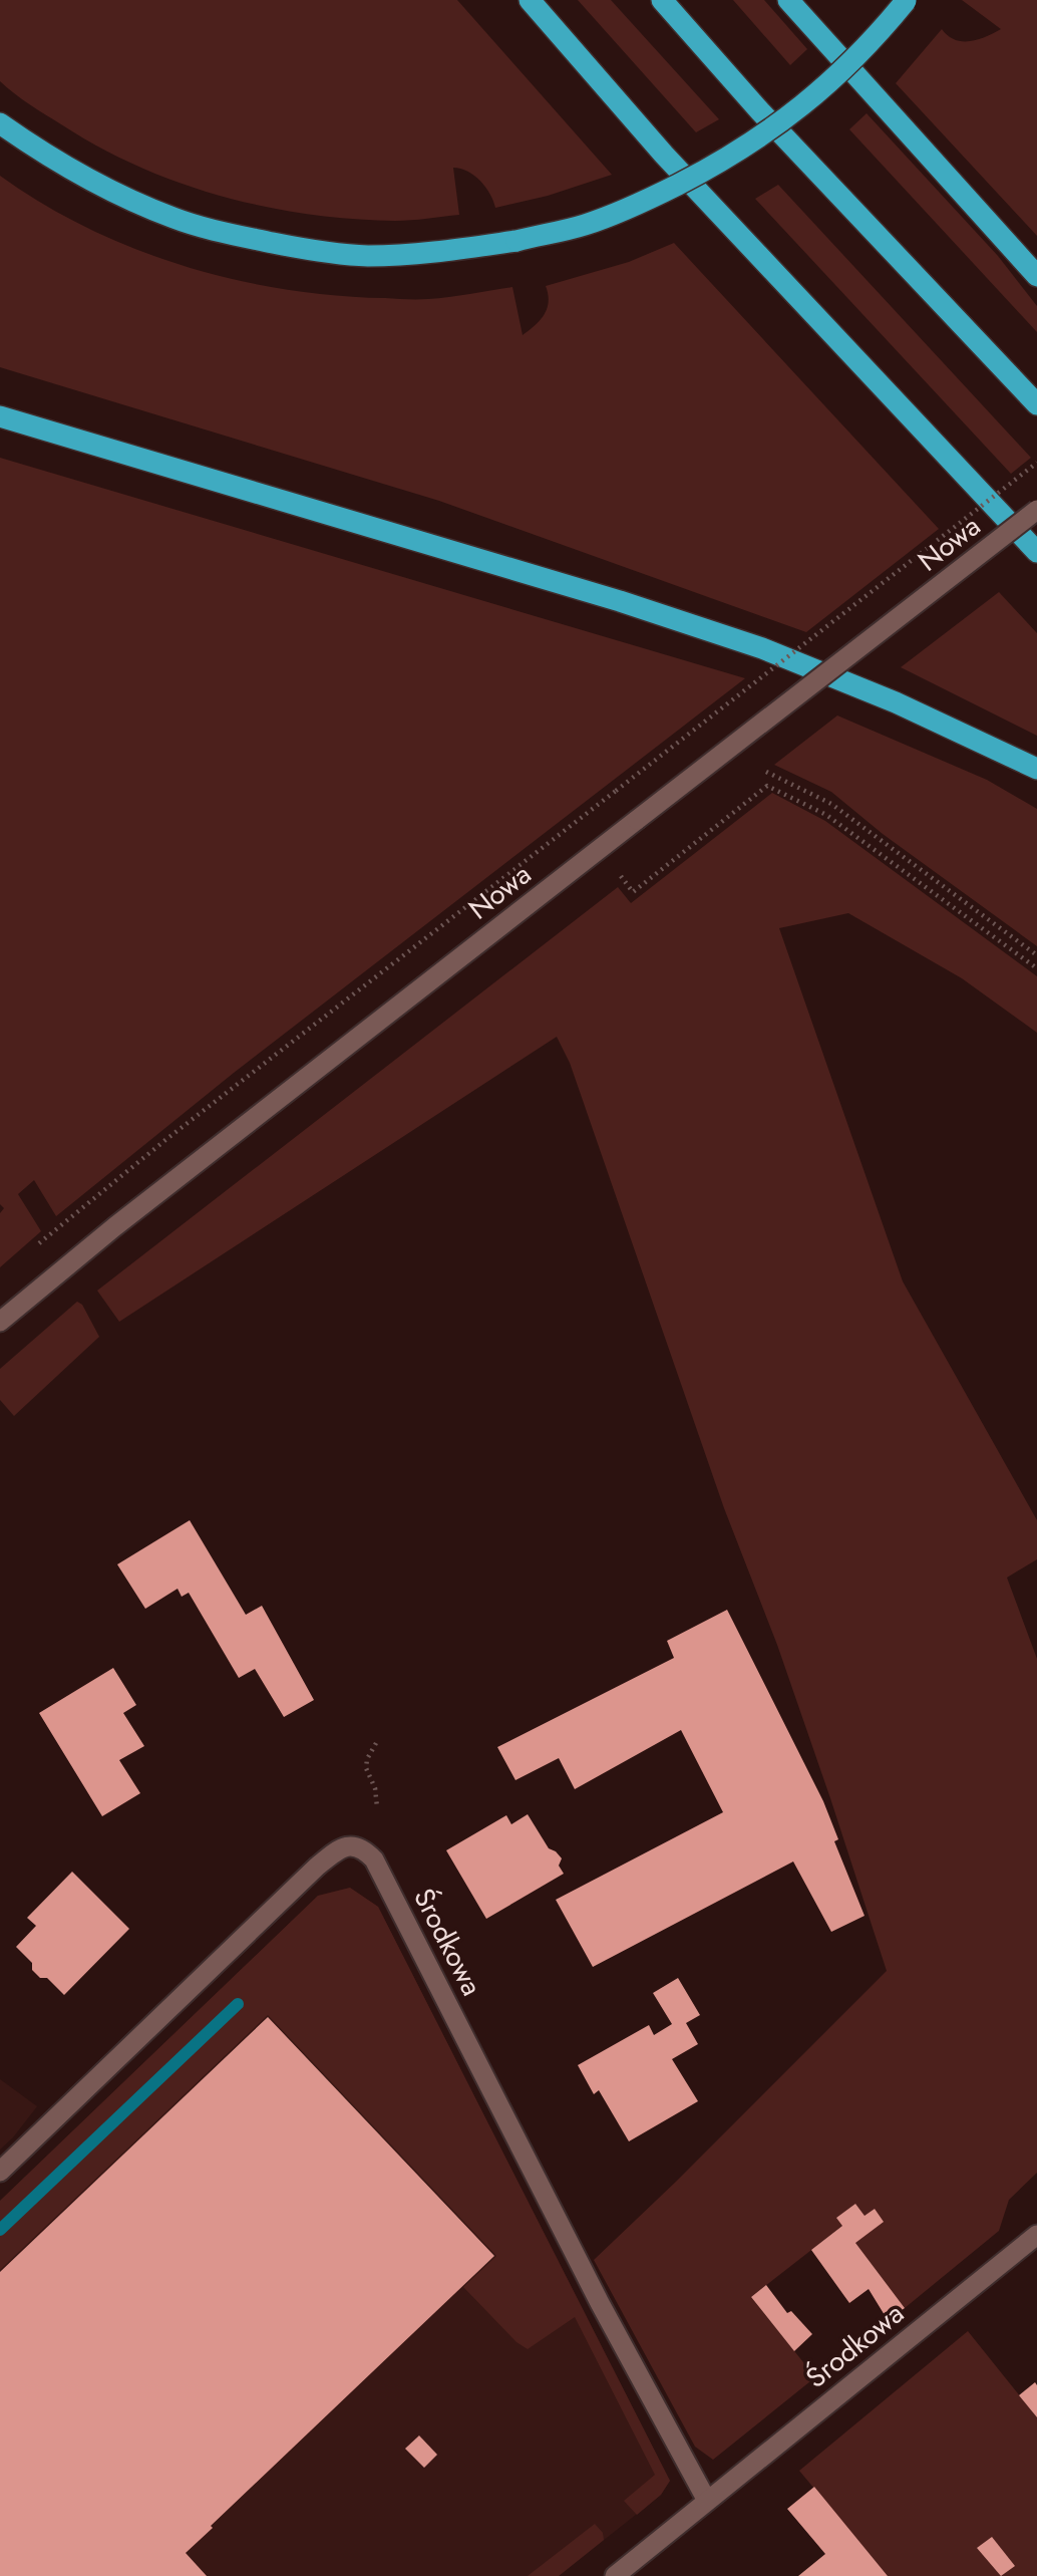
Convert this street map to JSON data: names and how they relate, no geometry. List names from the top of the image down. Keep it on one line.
{"streets":{"street":["Nowa","Środkowa"]}}
